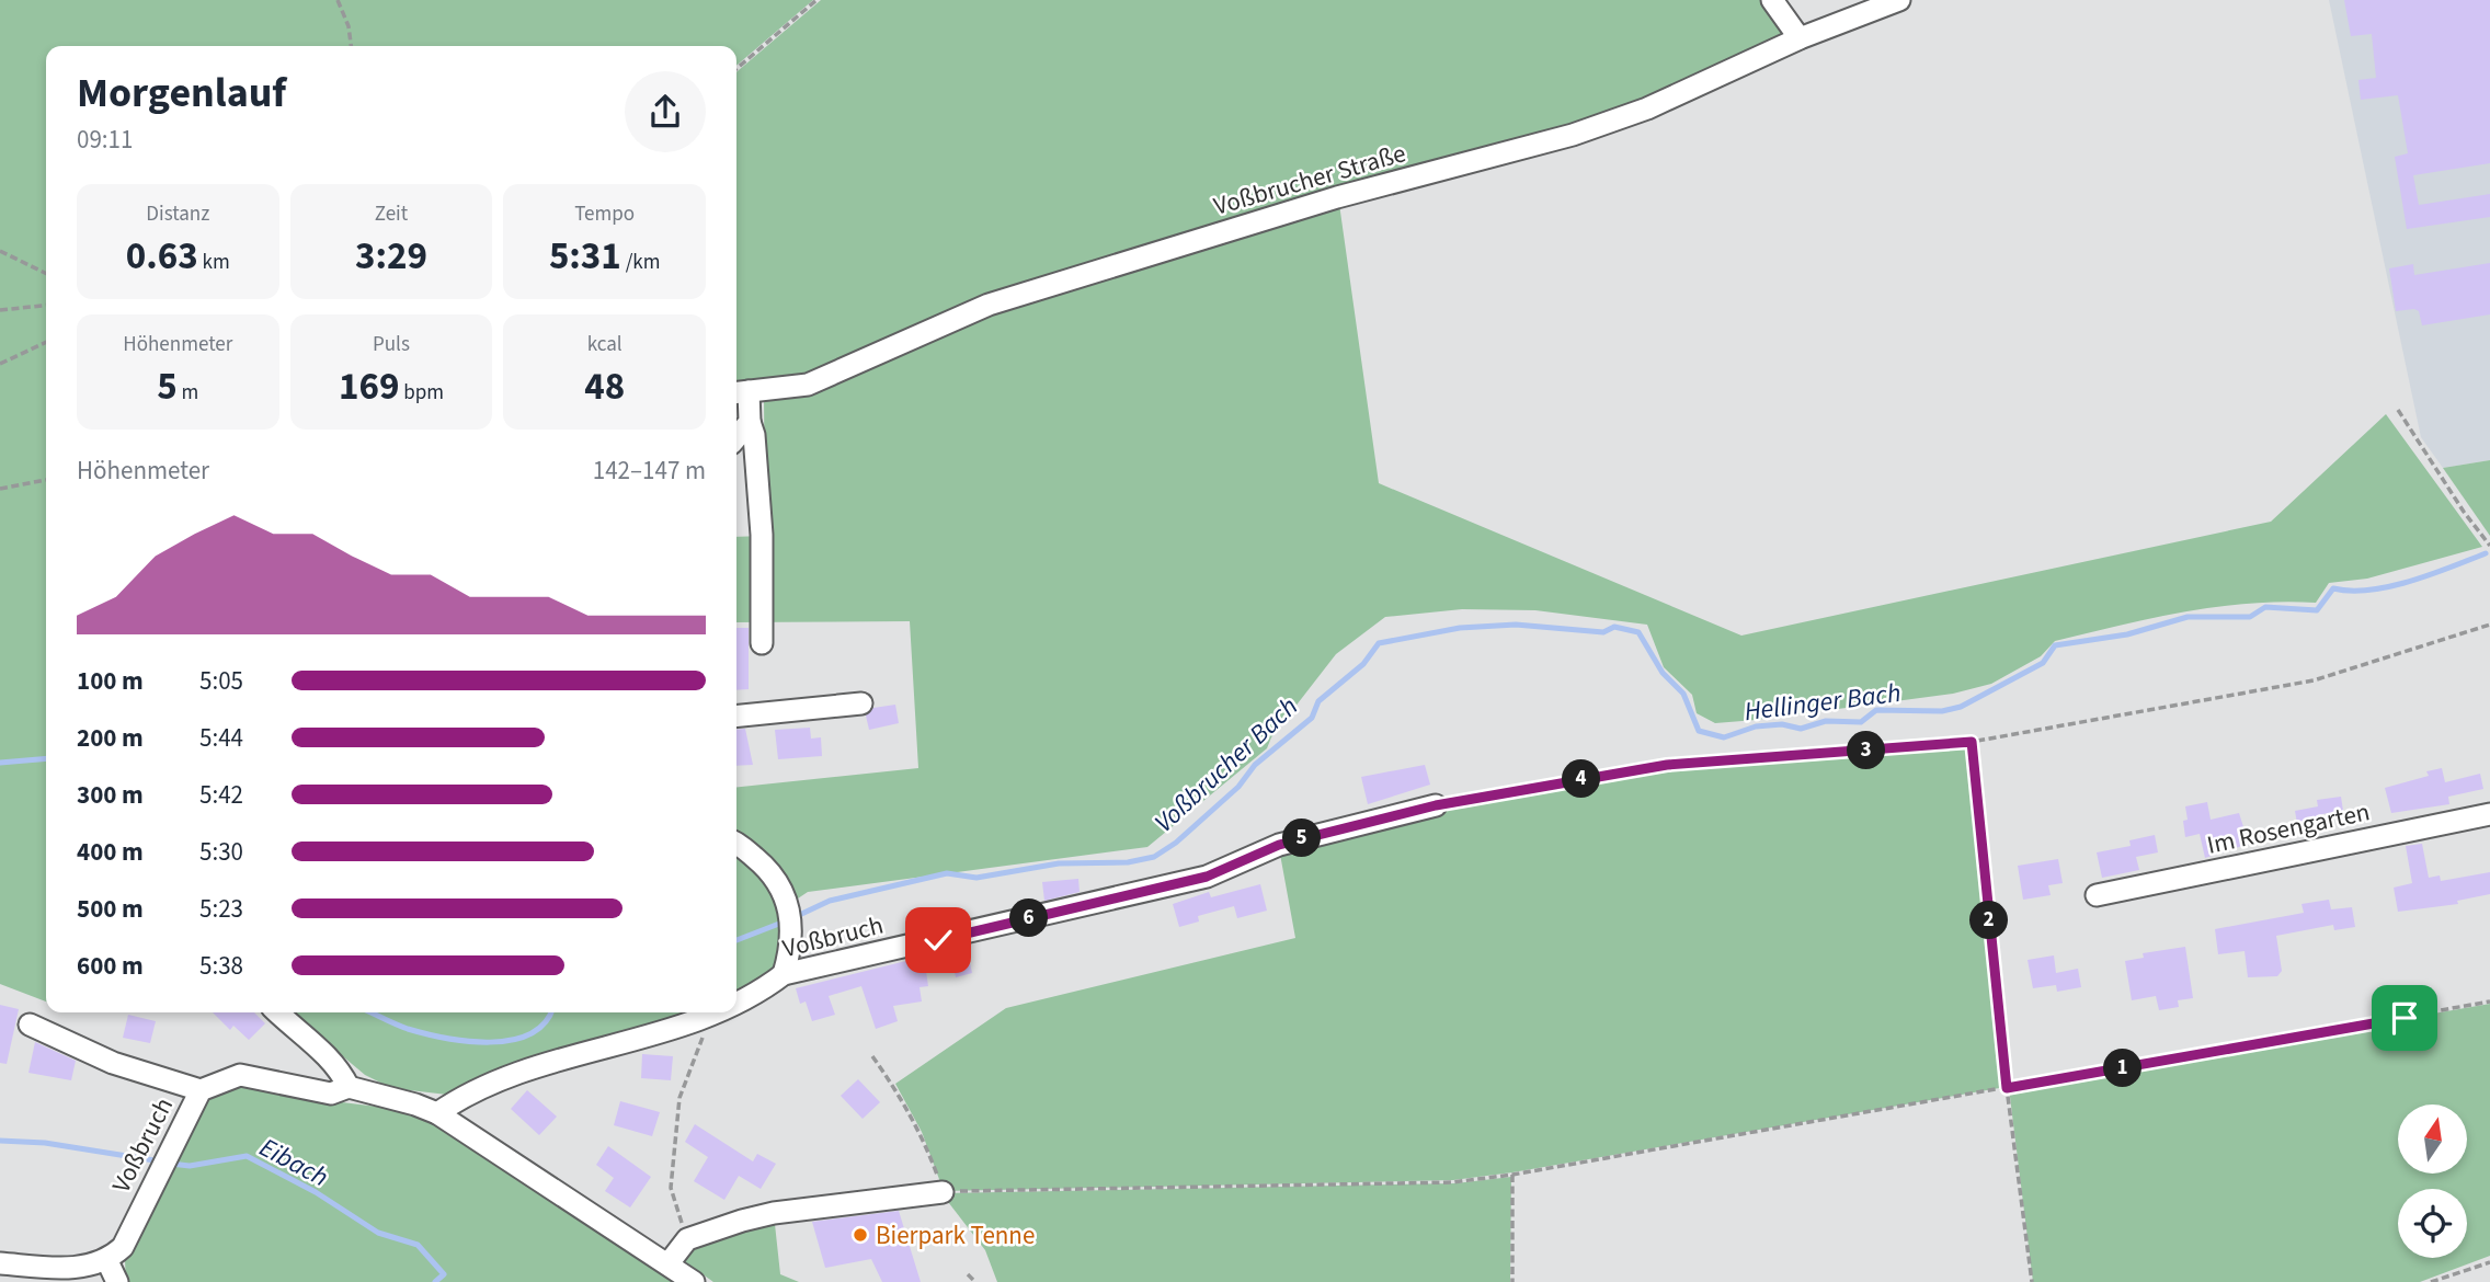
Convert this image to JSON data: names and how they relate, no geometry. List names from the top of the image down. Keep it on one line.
{"streets":{"street":["Voßbrucher Straße","Im Rosengarten","Voßbruch"]},"water":["Hellinger Bach","Voßbrucher Bach","Eibach"],"places":["Bierpark Tenne"],"north":"top","page":{"heading":["Morgenlauf","09:11"],"stats":[["Distanz","0.63 km"],["Zeit","3:29"],["Tempo","5:31 /km"],["Höhenmeter","5 m"],["Puls","169 bpm"],["kcal","48"]],"chart":["Höhenmeter","142–147 m"],"list":[{"name":"100 m","note":"5:05"},{"name":"200 m","note":"5:44"},{"name":"300 m","note":"5:42"},{"name":"400 m","note":"5:30"},{"name":"500 m","note":"5:23"},{"name":"600 m","note":"5:38"}],"pins":["3","4","5","6","2","1"]}}
